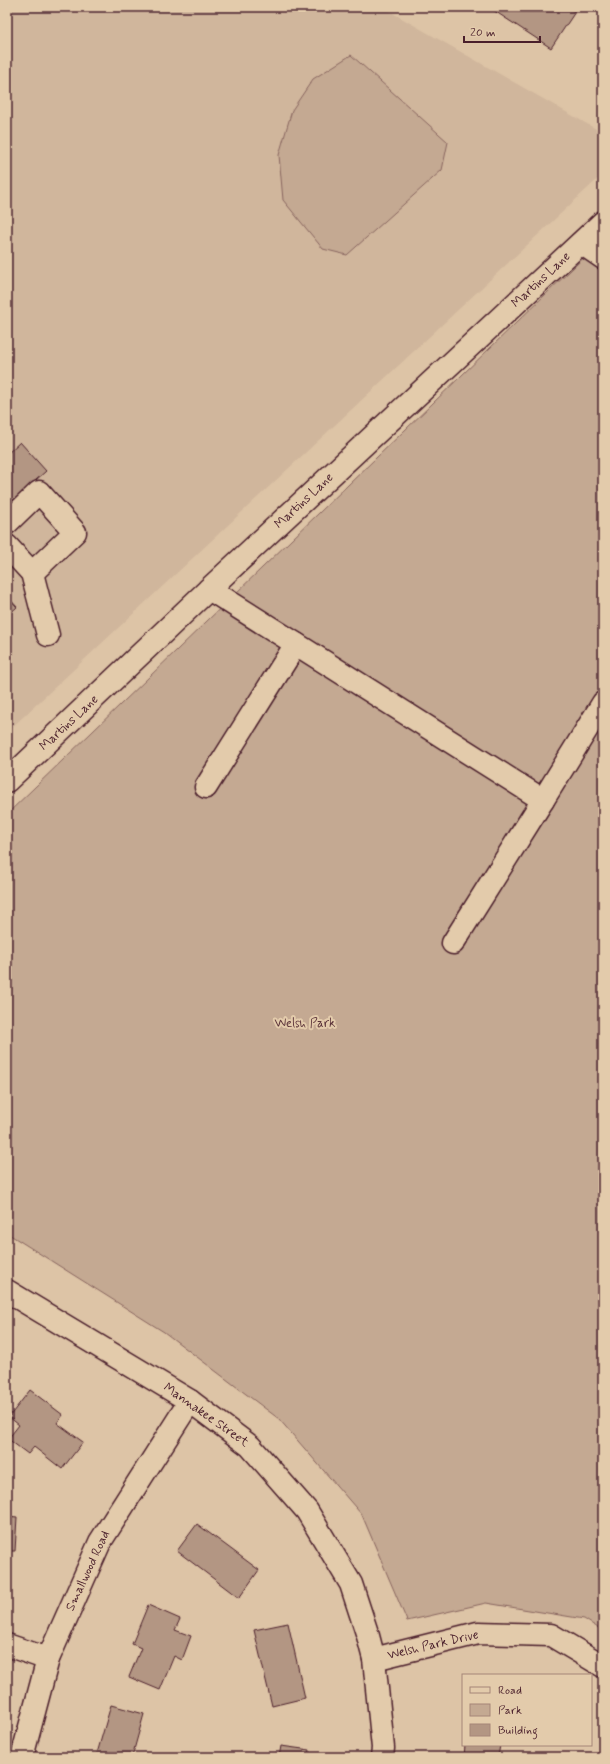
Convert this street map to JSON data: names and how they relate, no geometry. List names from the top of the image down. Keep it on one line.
{"streets":{"street":["Martins Lane","Mannakee Street","Smallwood Road","Welsh Park Drive"]},"crossings":[["Mannakee Street","Smallwood Road"],["Mannakee Street","Welsh Park Drive"]],"parks":["Welsh Park"],"legend":["Road","Park","Building"],"scale_bar":"20 m"}
